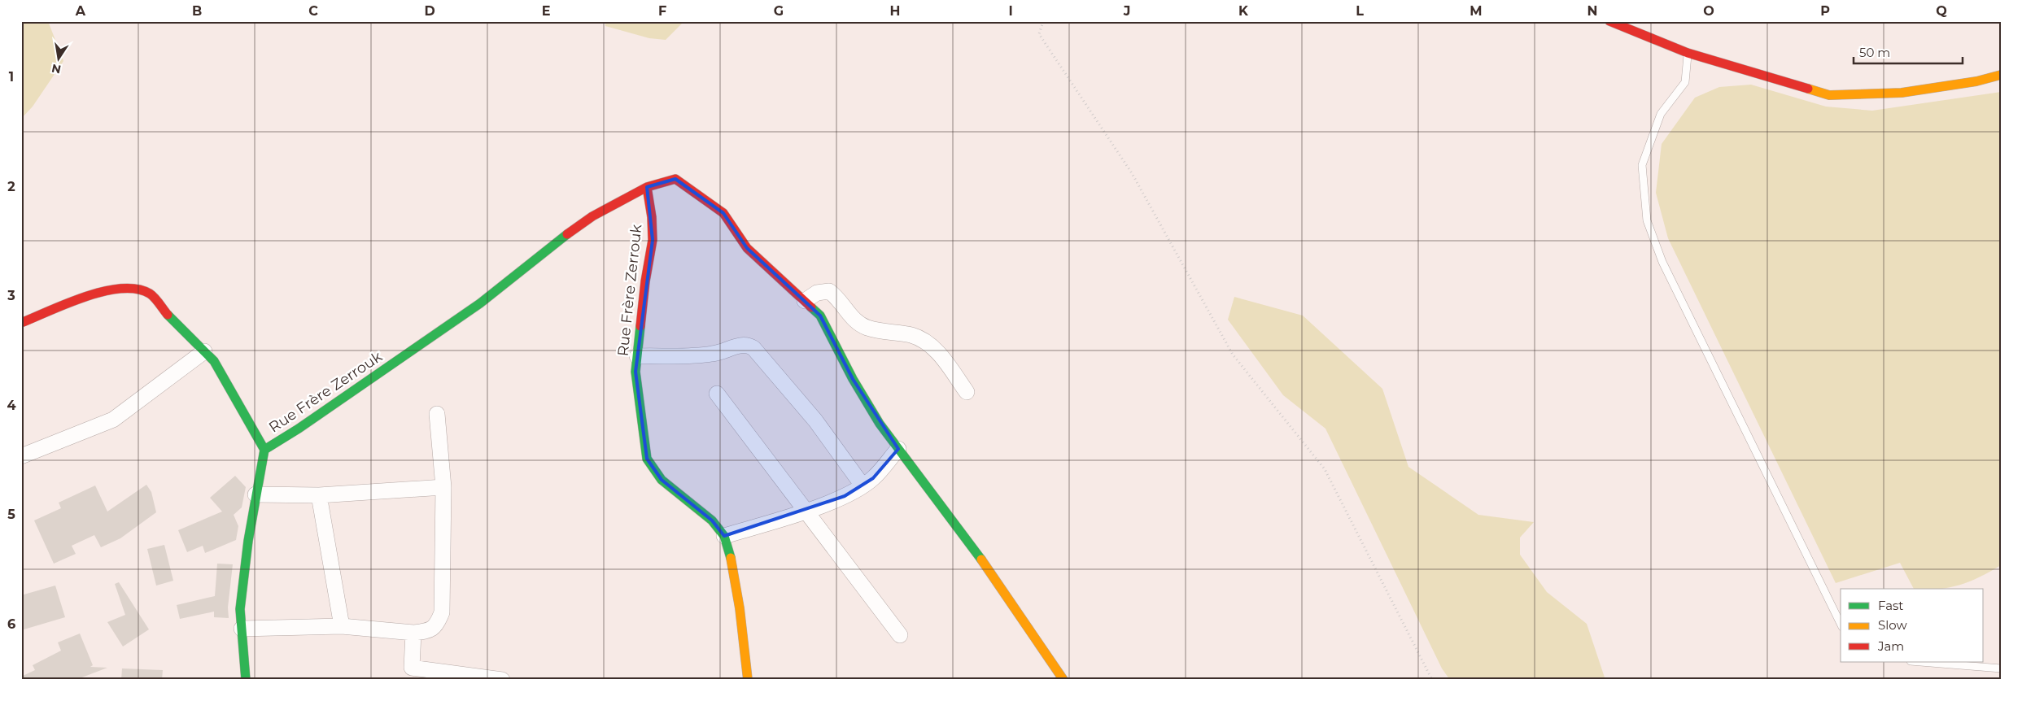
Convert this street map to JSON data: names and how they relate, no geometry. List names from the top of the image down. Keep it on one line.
{"streets":{"street":["Rue Frère Zerrouk"]},"legend":["Fast","Slow","Jam"],"scale_bar":"50 m","north":"bottom","grid":{"columns":["A","B","C","D","E","F","G","H","I","J","K","L","M","N","O","P","Q"],"rows":["1","2","3","4","5","6"]}}
